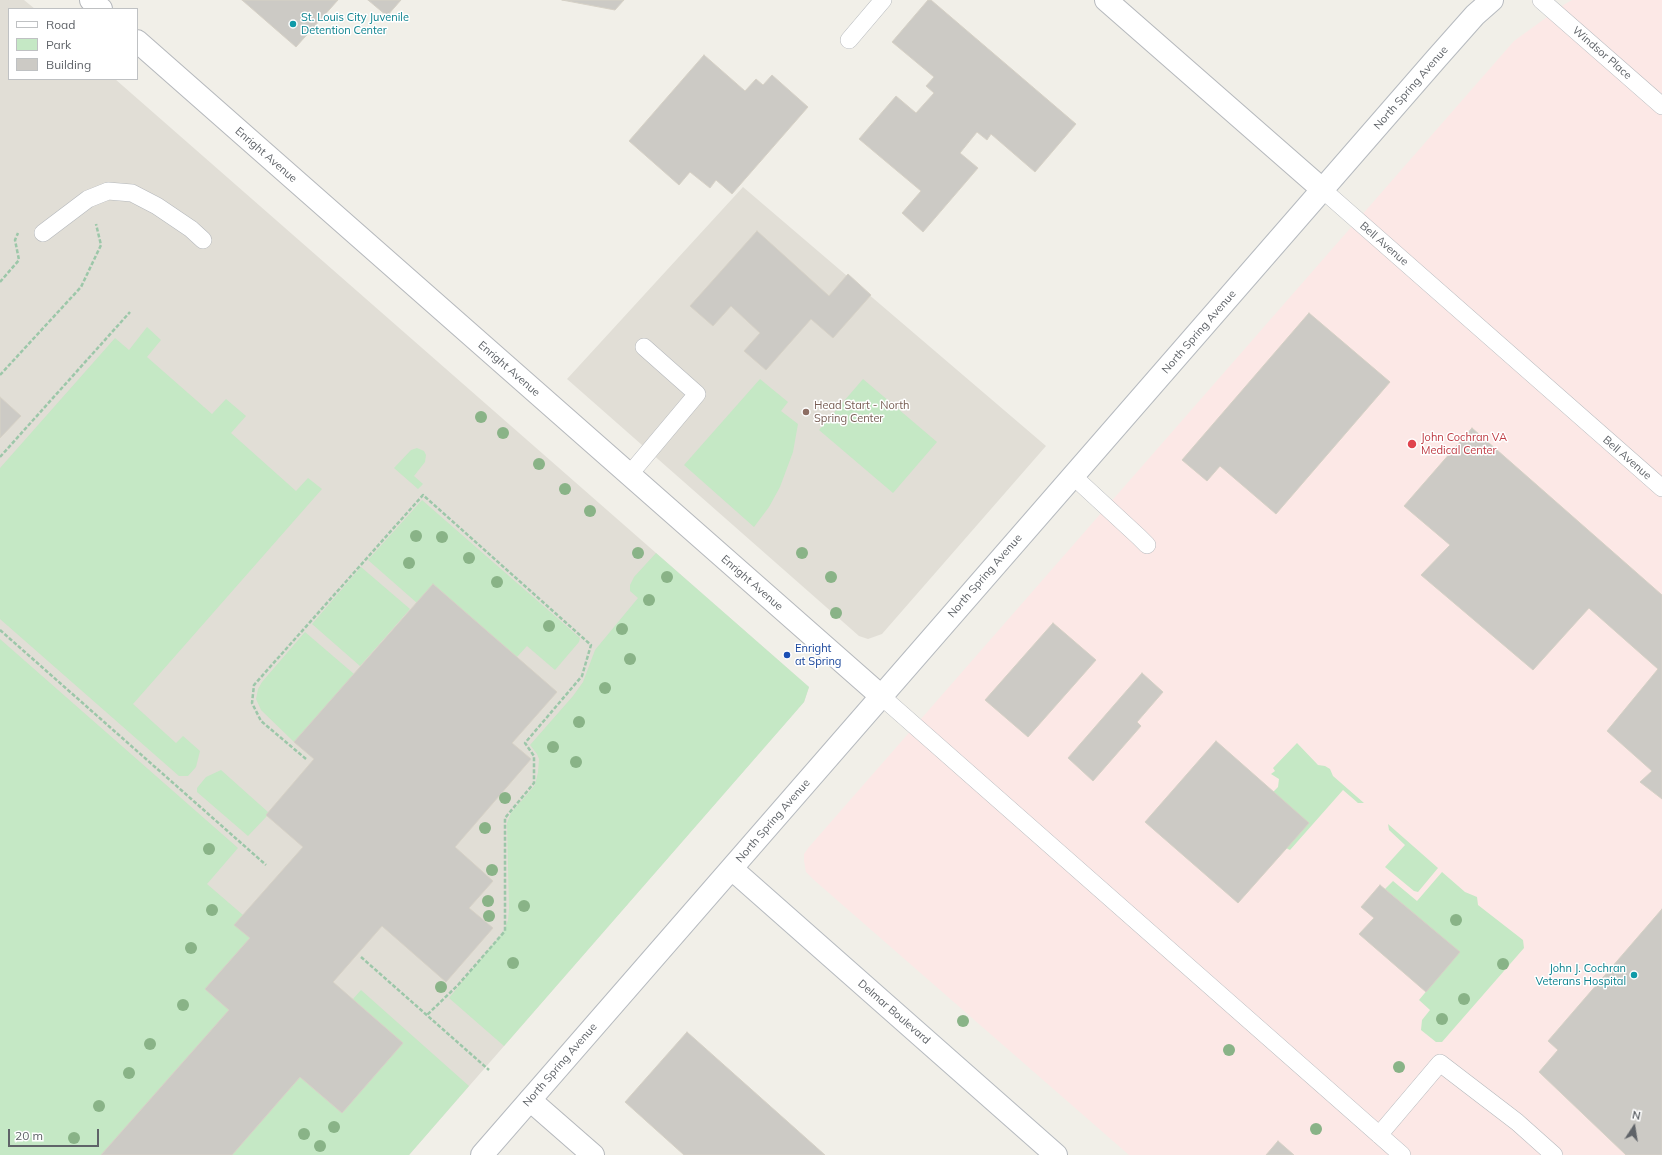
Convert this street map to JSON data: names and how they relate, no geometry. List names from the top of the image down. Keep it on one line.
{"streets":{"street":["North Spring Avenue","Enright Avenue","Bell Avenue","Delmar Boulevard"],"lane":["Windsor Place"]},"crossings":[["North Spring Avenue","Enright Avenue"],["North Spring Avenue","Bell Avenue"],["North Spring Avenue","Delmar Boulevard"]],"places":["St. Louis City Juvenile Detention Center","Head Start - North Spring Center","John Cochran VA Medical Center","Enright at Spring","John J. Cochran Veterans Hospital"],"legend":["Road","Park","Building"],"scale_bar":"20 m","north":"top"}
